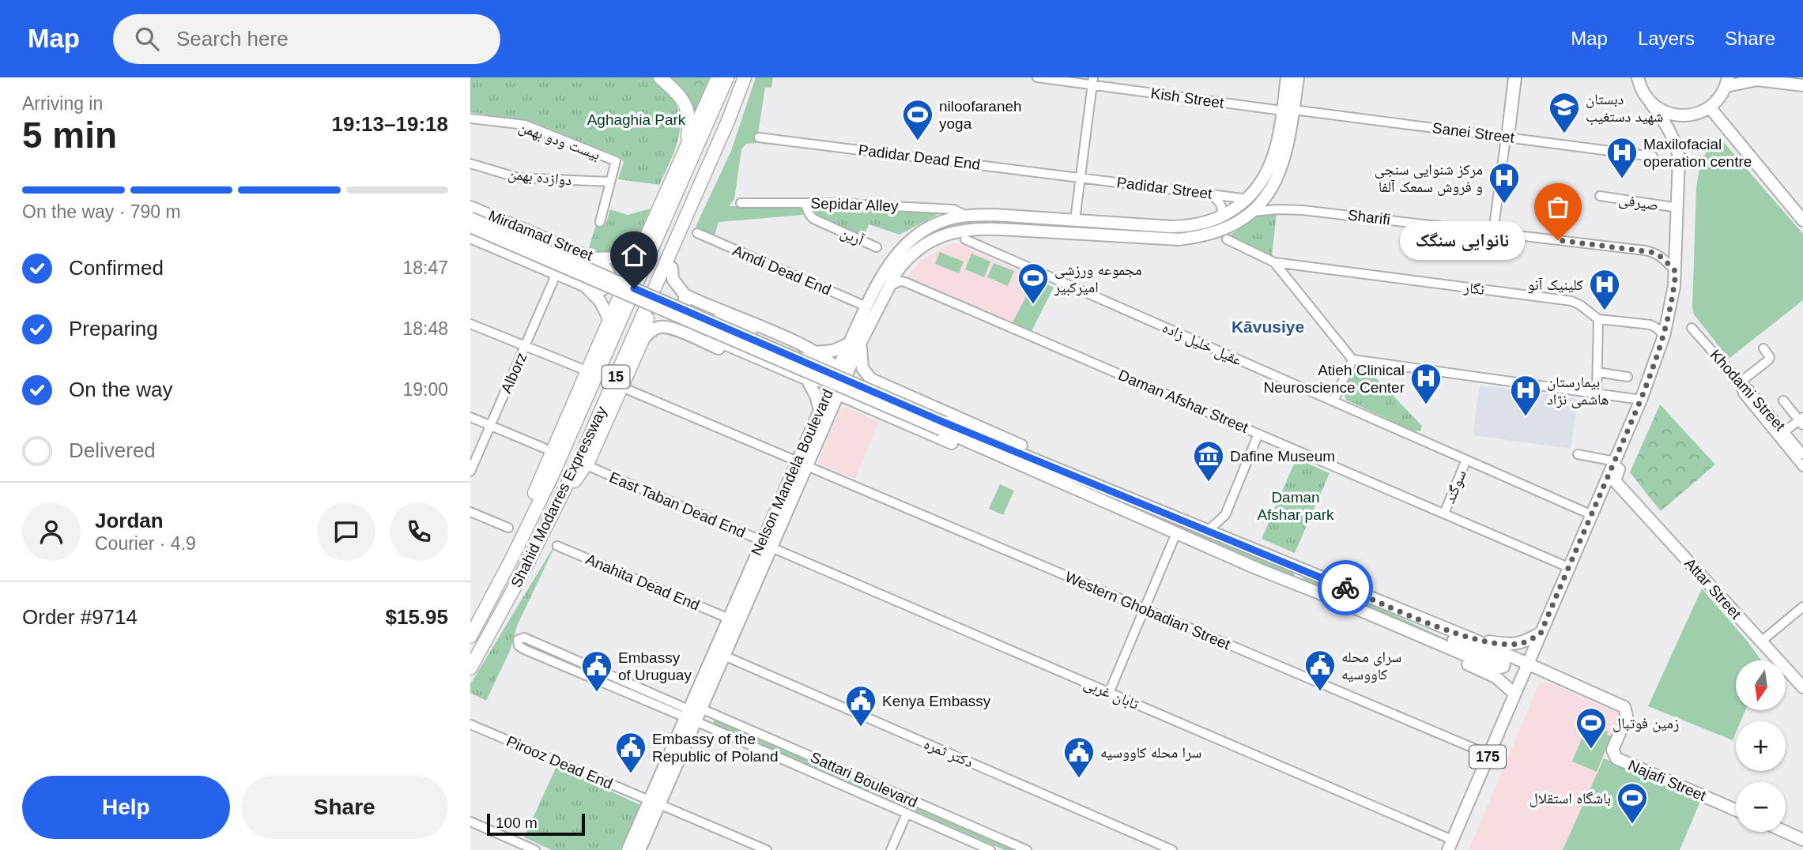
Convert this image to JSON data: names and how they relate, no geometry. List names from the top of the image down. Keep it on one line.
{"streets":{"highway":["15","Shahid Modarres Expressway"],"main road":["Mirdamad Street","Nelson Mandela Boulevard","Attar Street","175","Najafi Street"],"street":["Kish Street","Sanei Street","بیست ودو بهمن","Padidar Dead End","دوازده بهمن","Padidar Street","صیرفی","Sepidar Alley","Sharifi","آرین","Amdi Dead End","نگار","عقیل خلیل زاده","Alborz","Khodami Street","Daman Afshar Street","سوگند","East Taban Dead End","Anahita Dead End","Western Ghobadian Street","تابان غربی","دکتر ثمره","Pirooz Dead End","Sattari Boulevard"]},"crossings":[["Kish Street","Sanei Street"],["Kish Street","Nelson Mandela Boulevard"],["Sanei Street","Nelson Mandela Boulevard"],["بیست ودو بهمن","دوازده بهمن"],["Padidar Dead End","Padidar Street"],["Padidar Street","Nelson Mandela Boulevard"],["صیرفی","175"],["Sepidar Alley","آرین"],["Sepidar Alley","Nelson Mandela Boulevard"],["Sharifi","Nelson Mandela Boulevard"],["Sharifi","175"],["Mirdamad Street","Alborz"],["Amdi Dead End","Nelson Mandela Boulevard"],["نگار","175"],["عقیل خلیل زاده","سوگند"],["عقیل خلیل زاده","175"],["Daman Afshar Street","Nelson Mandela Boulevard"],["Daman Afshar Street","سوگند"],["Daman Afshar Street","175"],["Nelson Mandela Boulevard","East Taban Dead End"],["Nelson Mandela Boulevard","Anahita Dead End"],["Nelson Mandela Boulevard","Western Ghobadian Street"],["Nelson Mandela Boulevard","تابان غربی"],["Nelson Mandela Boulevard","دکتر ثمره"],["Nelson Mandela Boulevard","Pirooz Dead End"],["Nelson Mandela Boulevard","Sattari Boulevard"],["East Taban Dead End","تابان غربی"],["Attar Street","175"],["Western Ghobadian Street","175"],["تابان غربی","175"],["175","Najafi Street"]],"districts":["Kāvusiye"],"parks":["Aghaghia Park","Daman Afshar park"],"places":{"school or university":["دبستان شهید دستغیب"],"sports":["niloofaraneh yoga","مجموعه ورزشی امیرکبیر","زمین فوتبال","باشگاه استقلال"],"hospital":["Maxilofacial operation centre","مرکز شنوایی سنجی و فروش سمعک آلفا","کلینیک آنو","Atieh Clinical Neuroscience Center","بیمارستان هاشمی نژاد"],"other":["نانوایی سنگک"],"museum":["Dafine Museum"],"public building":["سرای محله کاووسیه","Embassy of Uruguay","Kenya Embassy","Embassy of the Republic of Poland","سرا محله کاووسیه"]},"scale_bar":"100 m","north":"bottom","page":{"header":"Map","search":"Search here","nav":["Map","Layers","Share"],"heading":["5 min","Arriving in","19:13–19:18"],"panel":["Jordan","Courier · 4.9","Order #9714","$15.95"],"bar":"On the way · 790 m","bubble":"نانوایی سنگک","list":[["Confirmed","18:47"],["Preparing","18:48"],["On the way","19:00"],"Delivered"],"map_buttons":["+","−"],"buttons":["Help","Share"],"scale":"100 m"}}
